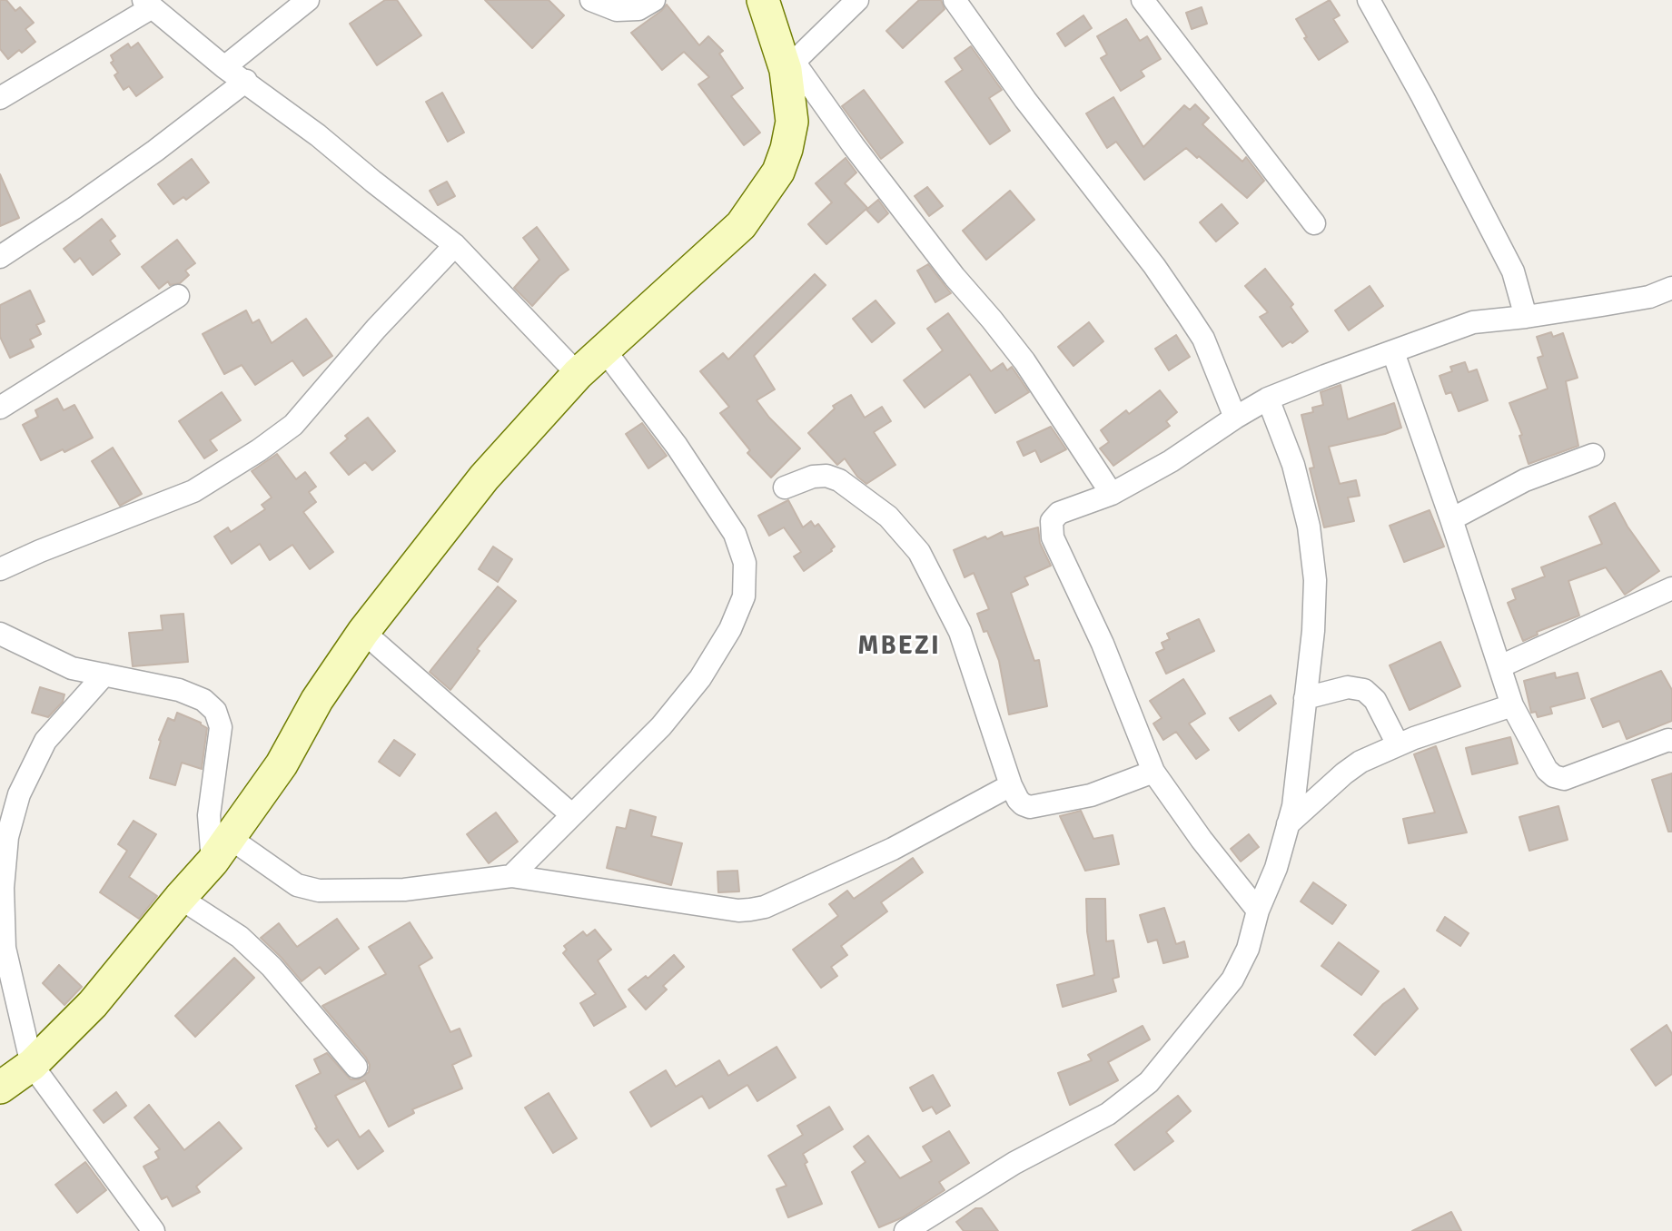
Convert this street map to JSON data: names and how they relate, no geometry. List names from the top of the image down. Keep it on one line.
{"districts":["MBEZI"]}
